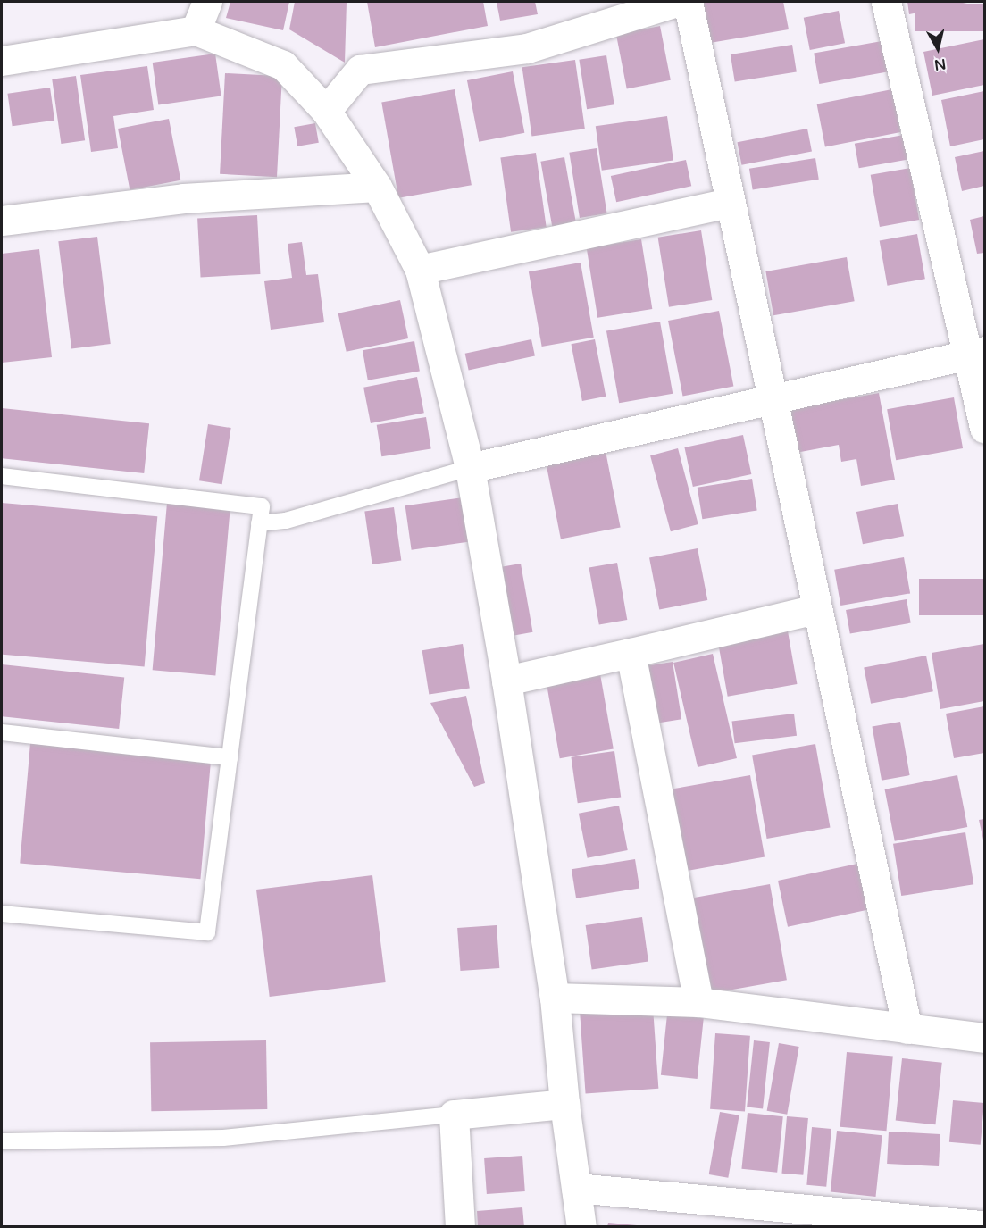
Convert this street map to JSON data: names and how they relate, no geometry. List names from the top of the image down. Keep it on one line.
{"north":"bottom"}
